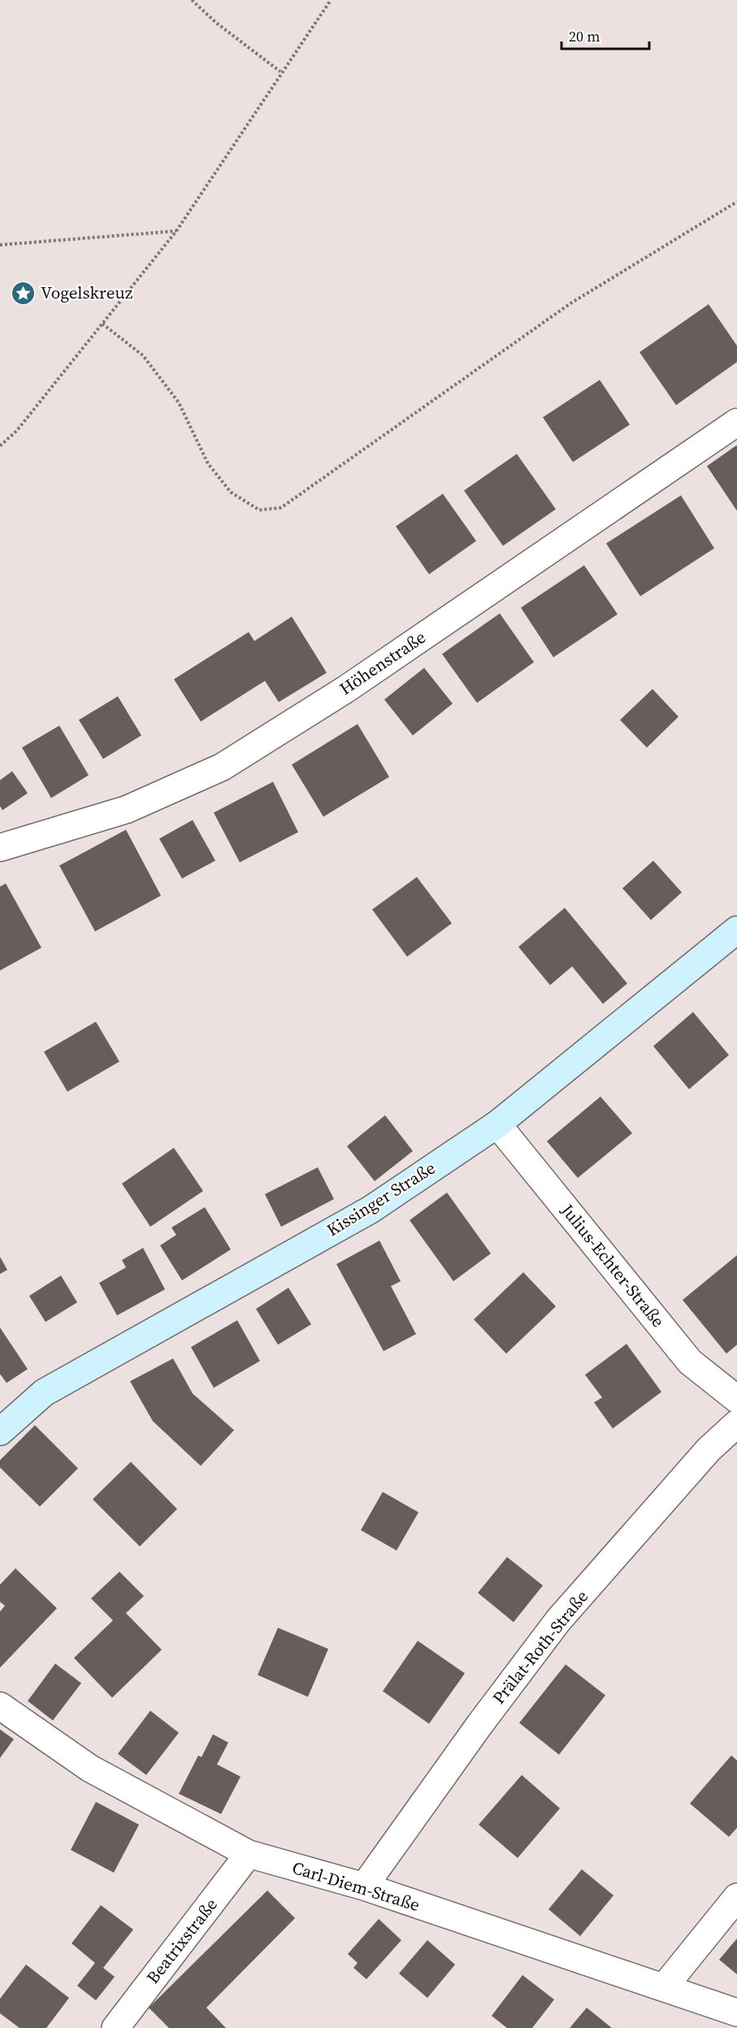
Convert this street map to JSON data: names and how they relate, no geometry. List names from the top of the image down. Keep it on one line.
{"streets":{"street":["Höhenstraße","Kissinger Straße","Julius-Echter-Straße","Prälat-Roth-Straße","Carl-Diem-Straße","Beatrixstraße"]},"crossings":[["Kissinger Straße","Julius-Echter-Straße"],["Prälat-Roth-Straße","Carl-Diem-Straße"],["Carl-Diem-Straße","Beatrixstraße"]],"places":{"place":["Vogelskreuz"]},"scale_bar":"20 m"}
